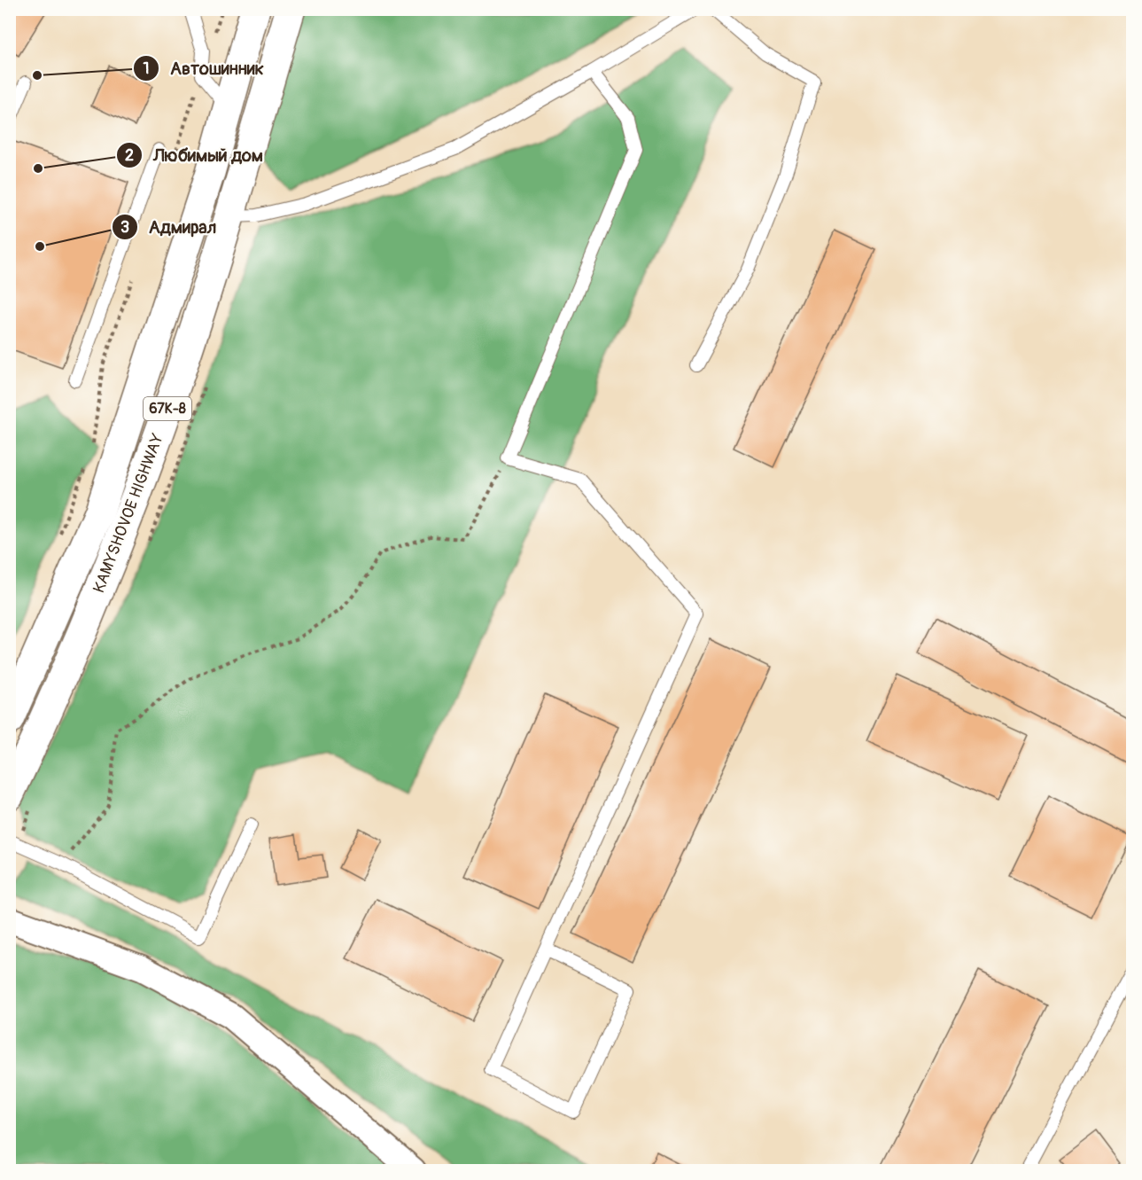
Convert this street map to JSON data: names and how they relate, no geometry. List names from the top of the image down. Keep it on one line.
{"streets":{"main road":["67К-8","KAMYSHOVOE HIGHWAY"]},"places":["Автошинник","Любимый дом","Адмирал"]}
